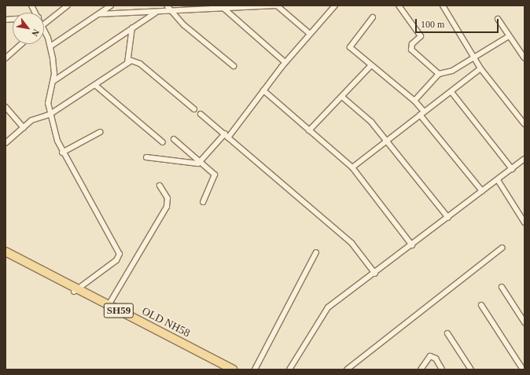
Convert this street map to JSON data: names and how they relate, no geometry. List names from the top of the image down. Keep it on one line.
{"streets":{"main road":["SH59","OLD NH58"]},"scale_bar":"100 m","north":"bottom right"}
